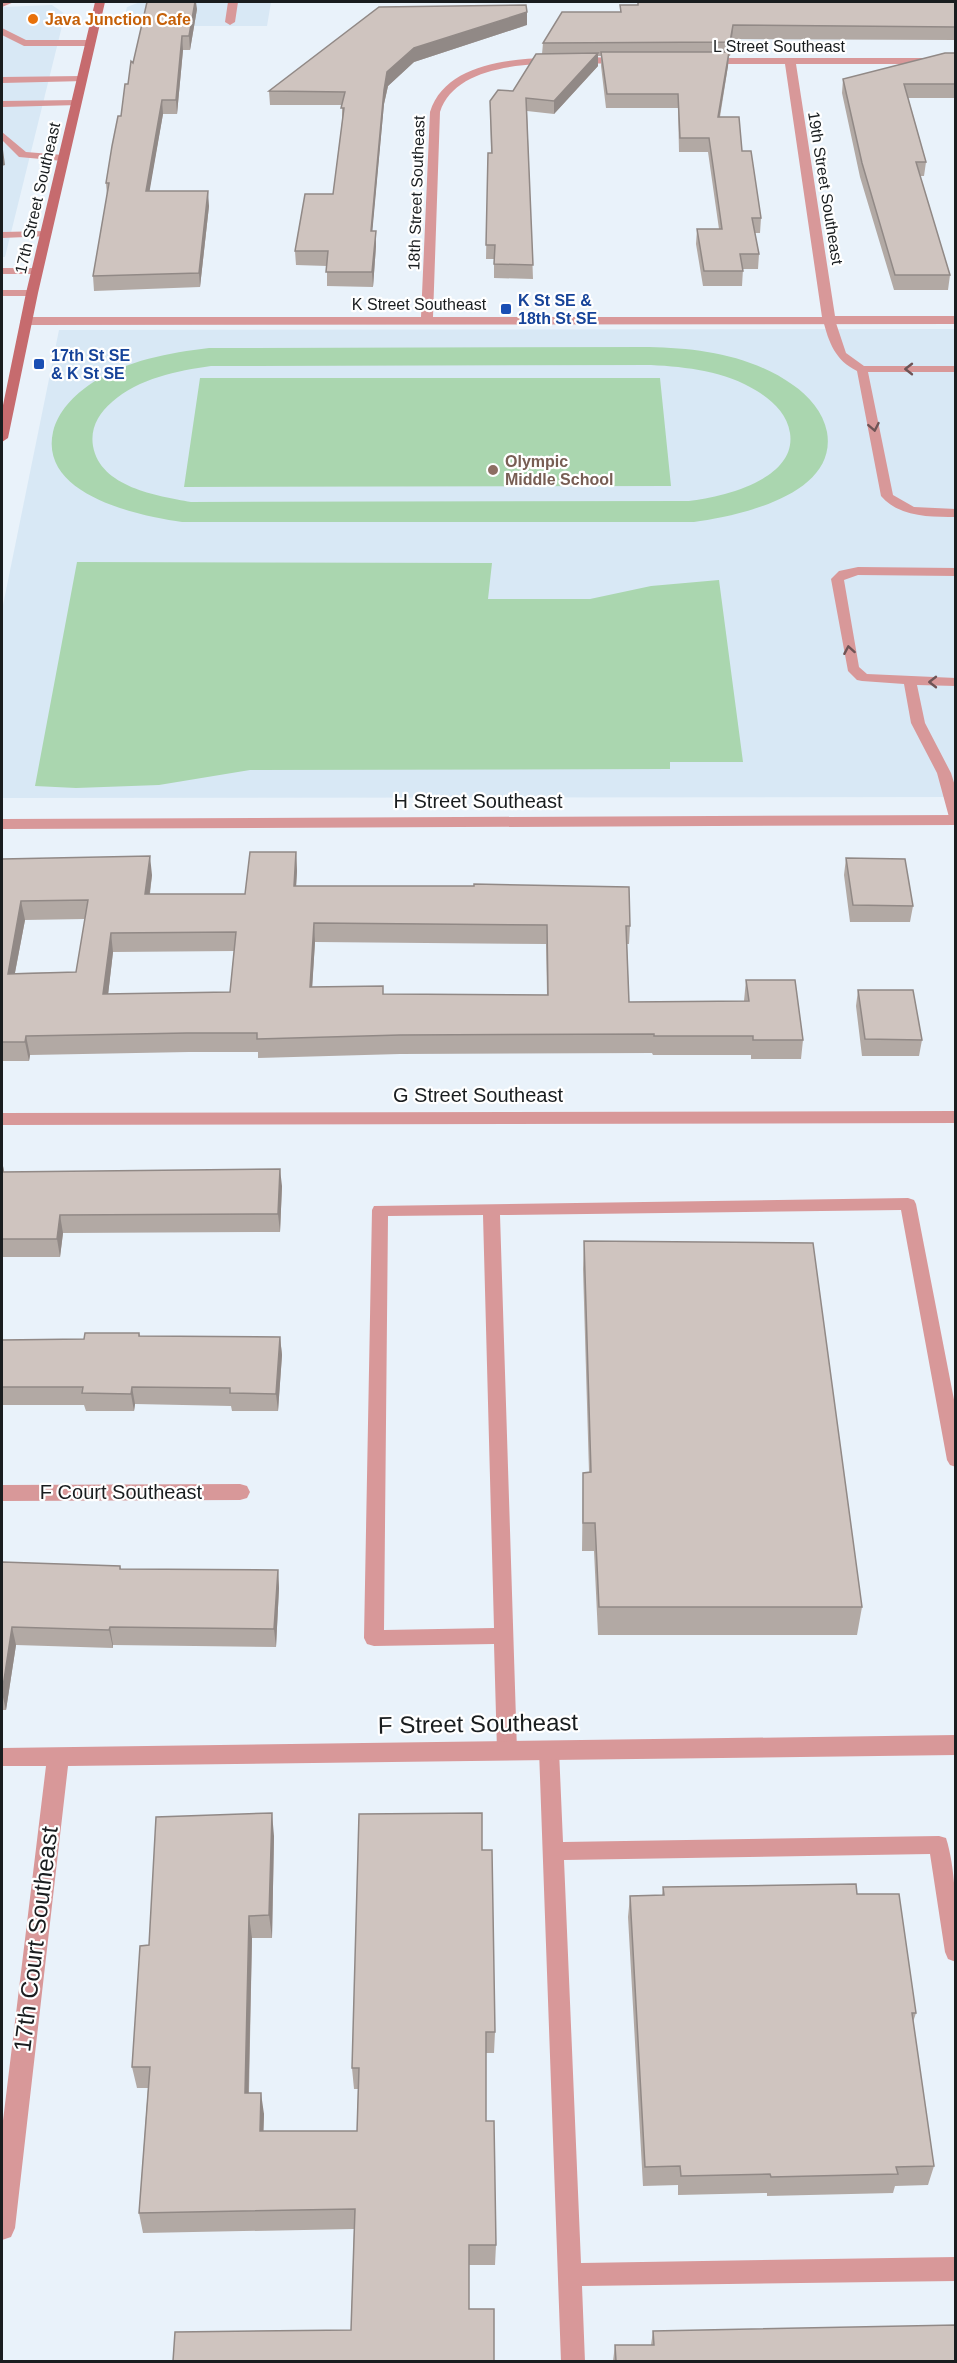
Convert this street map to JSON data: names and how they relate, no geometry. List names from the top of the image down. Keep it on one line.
{"streets":{"street":["L Street Southeast","19th Street Southeast","18th Street Southeast","17th Street Southeast","K Street Southeast","H Street Southeast","G Street Southeast","F Court Southeast","F Street Southeast","17th Court Southeast"]},"crossings":[["L Street Southeast","19th Street Southeast"],["19th Street Southeast","K Street Southeast"],["18th Street Southeast","K Street Southeast"],["17th Street Southeast","K Street Southeast"],["F Street Southeast","17th Court Southeast"]],"places":{"other":["Java Junction Cafe","Olympic Middle School"],"transit":["K St SE & 18th St SE","17th St SE & K St SE"]}}
